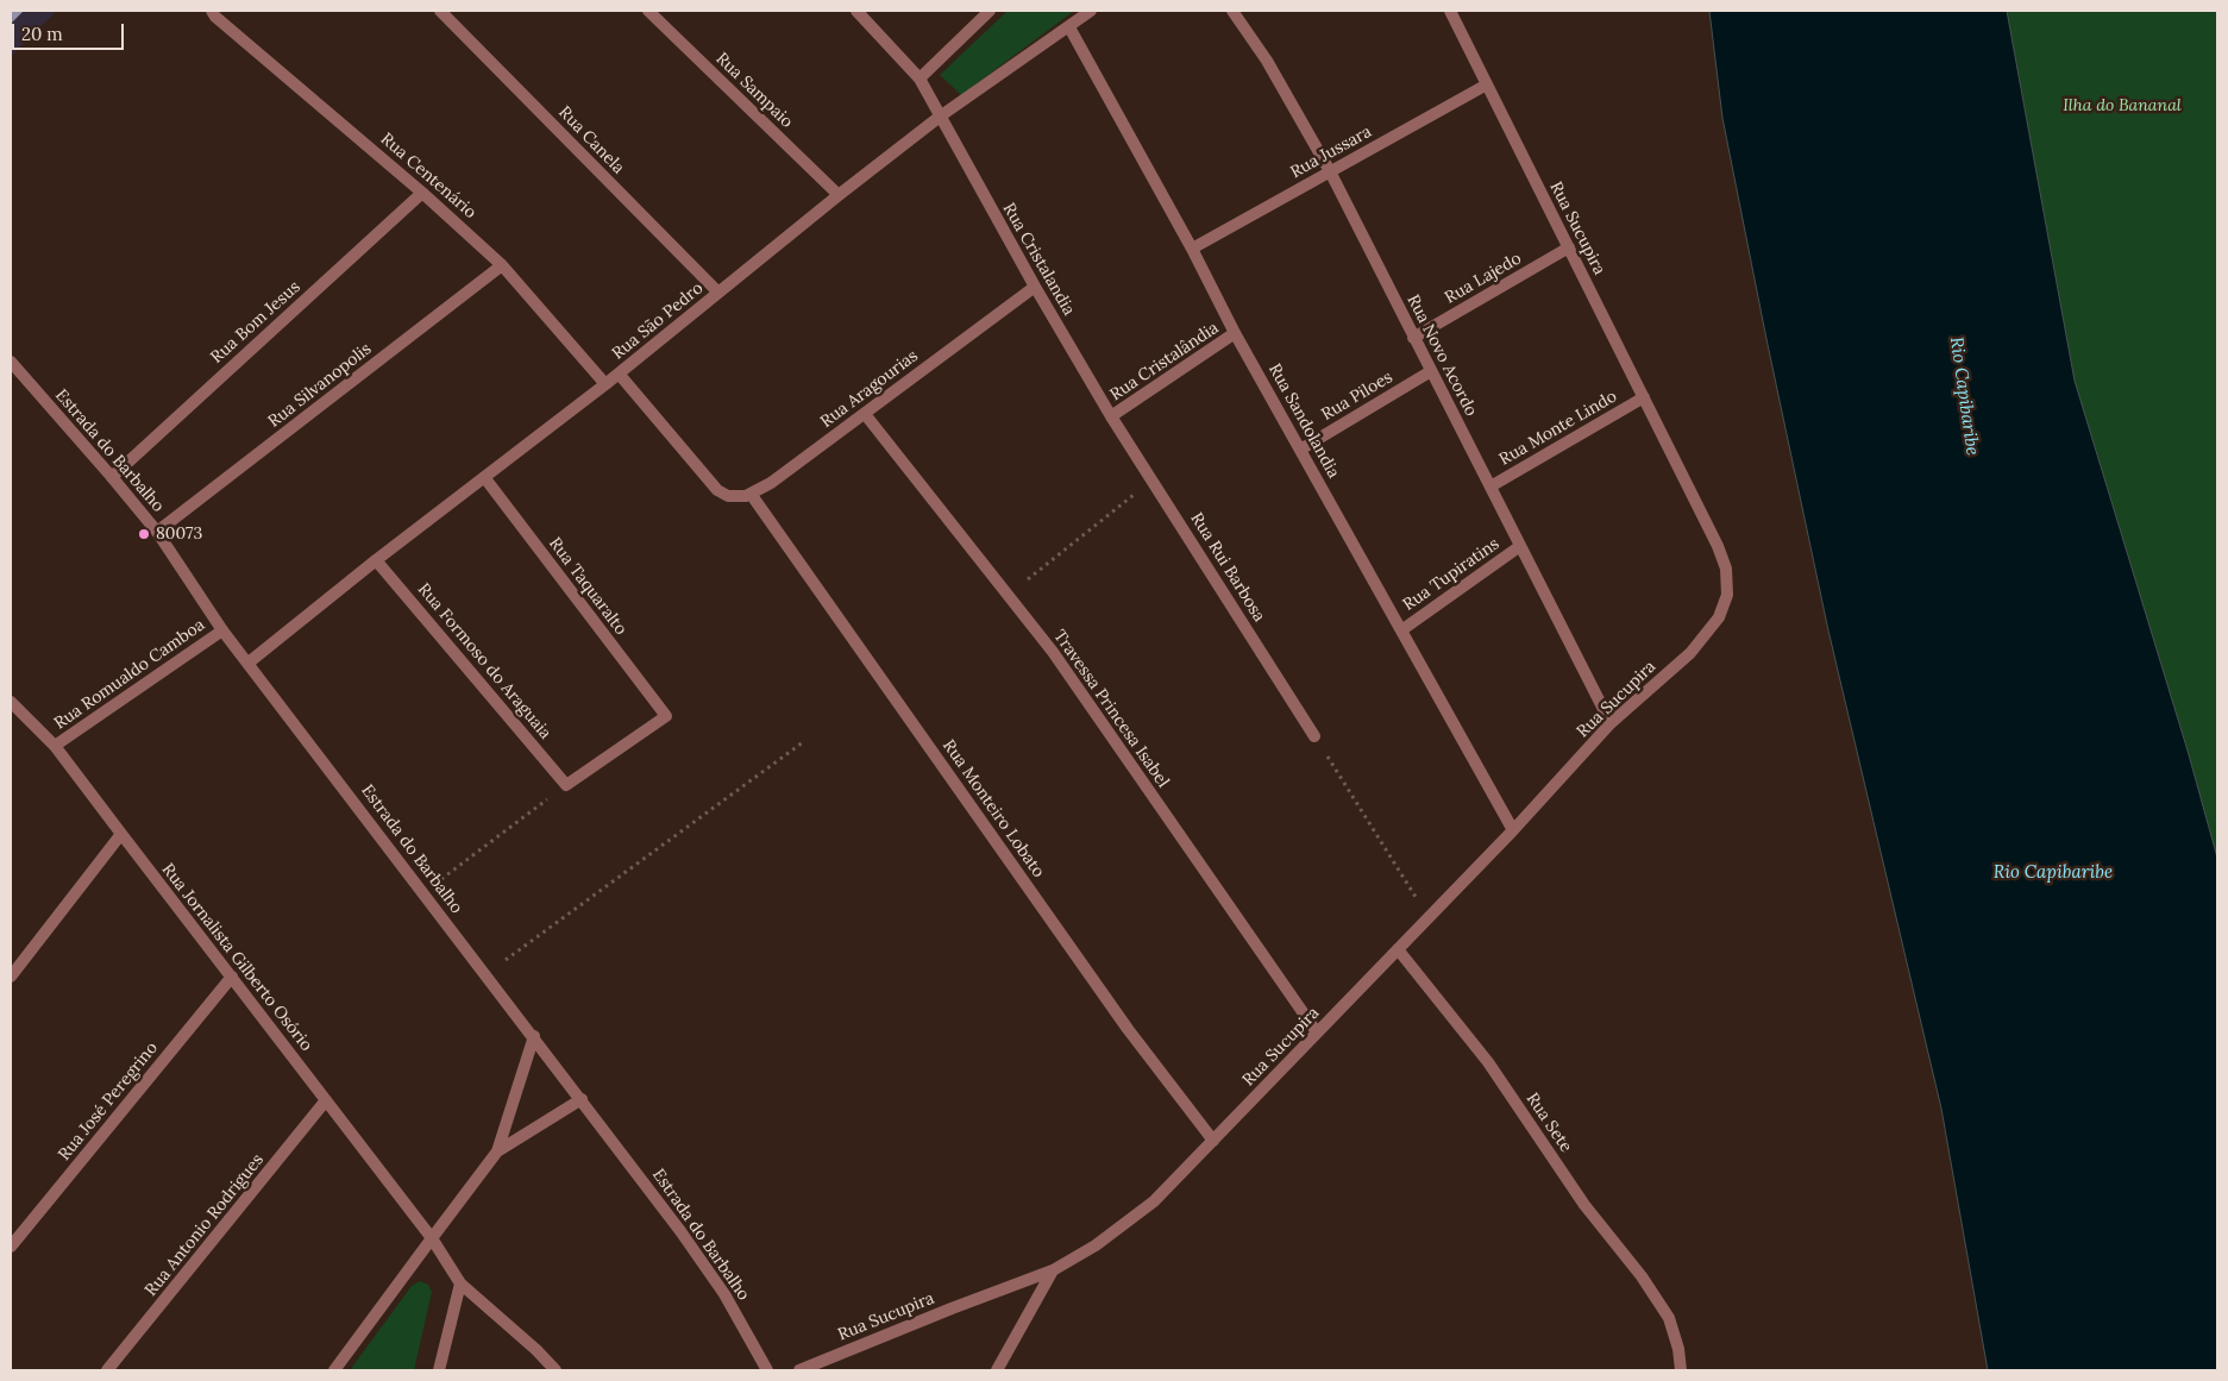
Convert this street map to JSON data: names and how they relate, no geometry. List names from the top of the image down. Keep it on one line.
{"streets":{"street":["Rua Sampaio","Rua Canela","Rua Jussara","Rua Centenário","Rua Sucupira","Rua Cristalandia","Rua Lajedo","Rua São Pedro","Rua Bom Jesus","Rua Novo Acordo","Rua Cristalândia","Rua Silvanopolis","Rua Aragourias","Rua Piloes","Rua Sandolandia","Rua Monte Lindo","Estrada do Barbalho","Rua Rui Barbosa","Rua Tupiratins","Rua Taquaralto","Rua Formoso do Araguaia","Rua Romualdo Camboa","Travessa Princesa Isabel","Rua Monteiro Lobato","Rua Jornalista Gilberto Osório","Rua José Peregrino","Rua Sete","Rua Antonio Rodrigues"]},"crossings":[["Rua Sampaio","Rua São Pedro"],["Rua Canela","Rua São Pedro"],["Rua Jussara","Rua Sucupira"],["Rua Jussara","Rua Novo Acordo"],["Rua Jussara","Rua Sandolandia"],["Rua Centenário","Rua São Pedro"],["Rua Centenário","Rua Bom Jesus"],["Rua Centenário","Rua Silvanopolis"],["Rua Sucupira","Rua Lajedo"],["Rua Sucupira","Rua Novo Acordo"],["Rua Sucupira","Rua Sandolandia"],["Rua Sucupira","Rua Monte Lindo"],["Rua Sucupira","Travessa Princesa Isabel"],["Rua Sucupira","Rua Monteiro Lobato"],["Rua Sucupira","Rua Sete"],["Rua Cristalandia","Rua São Pedro"],["Rua Cristalandia","Rua Cristalândia"],["Rua Cristalandia","Rua Aragourias"],["Rua Cristalandia","Rua Rui Barbosa"],["Rua Lajedo","Rua Novo Acordo"],["Rua São Pedro","Rua Aragourias"],["Rua São Pedro","Rua Sandolandia"],["Rua São Pedro","Estrada do Barbalho"],["Rua São Pedro","Rua Taquaralto"],["Rua São Pedro","Rua Formoso do Araguaia"],["Rua Bom Jesus","Estrada do Barbalho"],["Rua Novo Acordo","Rua Piloes"],["Rua Novo Acordo","Rua Monte Lindo"],["Rua Novo Acordo","Rua Tupiratins"],["Rua Cristalândia","Rua Sandolandia"],["Rua Cristalândia","Rua Rui Barbosa"],["Rua Silvanopolis","Estrada do Barbalho"],["Rua Aragourias","Travessa Princesa Isabel"],["Rua Aragourias","Rua Monteiro Lobato"],["Rua Piloes","Rua Sandolandia"],["Rua Sandolandia","Rua Tupiratins"],["Estrada do Barbalho","Rua Romualdo Camboa"],["Rua Taquaralto","Rua Formoso do Araguaia"],["Rua Romualdo Camboa","Rua Jornalista Gilberto Osório"],["Rua Jornalista Gilberto Osório","Rua José Peregrino"],["Rua Jornalista Gilberto Osório","Rua Antonio Rodrigues"]],"water":["Rio Capibaribe"],"parks":["Ilha do Bananal"],"places":["80073"],"scale_bar":"20 m"}
